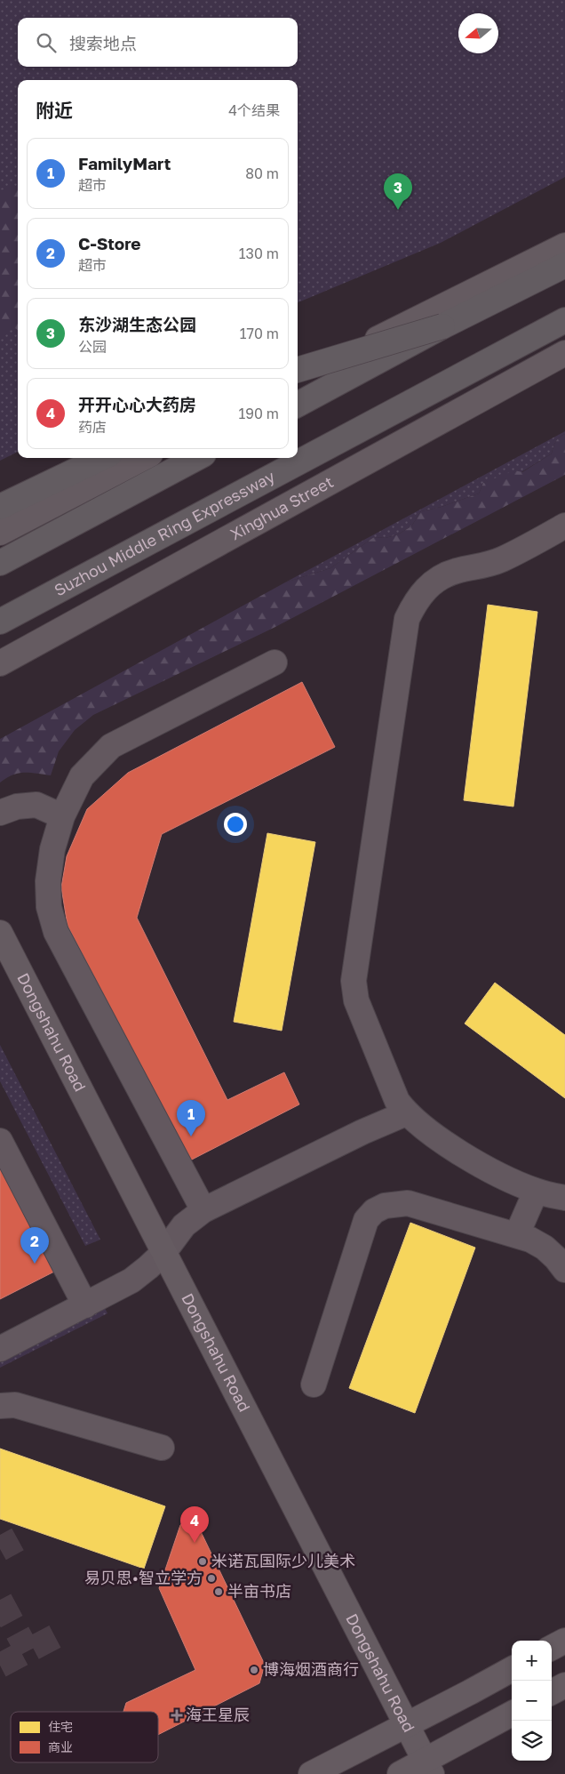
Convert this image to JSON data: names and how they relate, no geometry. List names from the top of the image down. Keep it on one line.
{"streets":{"highway":["Suzhou Middle Ring Expressway"],"main road":["Xinghua Street","Dongshahu Road"]},"places":{"other":["米诺瓦国际少儿美术","易贝思•智立学方","半亩书店","博海烟酒商行"],"health":["海王星辰"]},"legend":["住宅","商业"],"north":"left","page":{"search":"搜索地点","heading":["附近","4个结果"],"list":[{"mark":"1","name":"FamilyMart","note":"超市","value":"80 m"},{"mark":"2","name":"C-Store","note":"超市","value":"130 m"},{"mark":"3","name":"东沙湖生态公园","note":"公园","value":"170 m"},{"mark":"4","name":"开开心心大药房","note":"药店","value":"190 m"}],"pins":["3","1","2","4"],"map_buttons":["+","−"]}}
